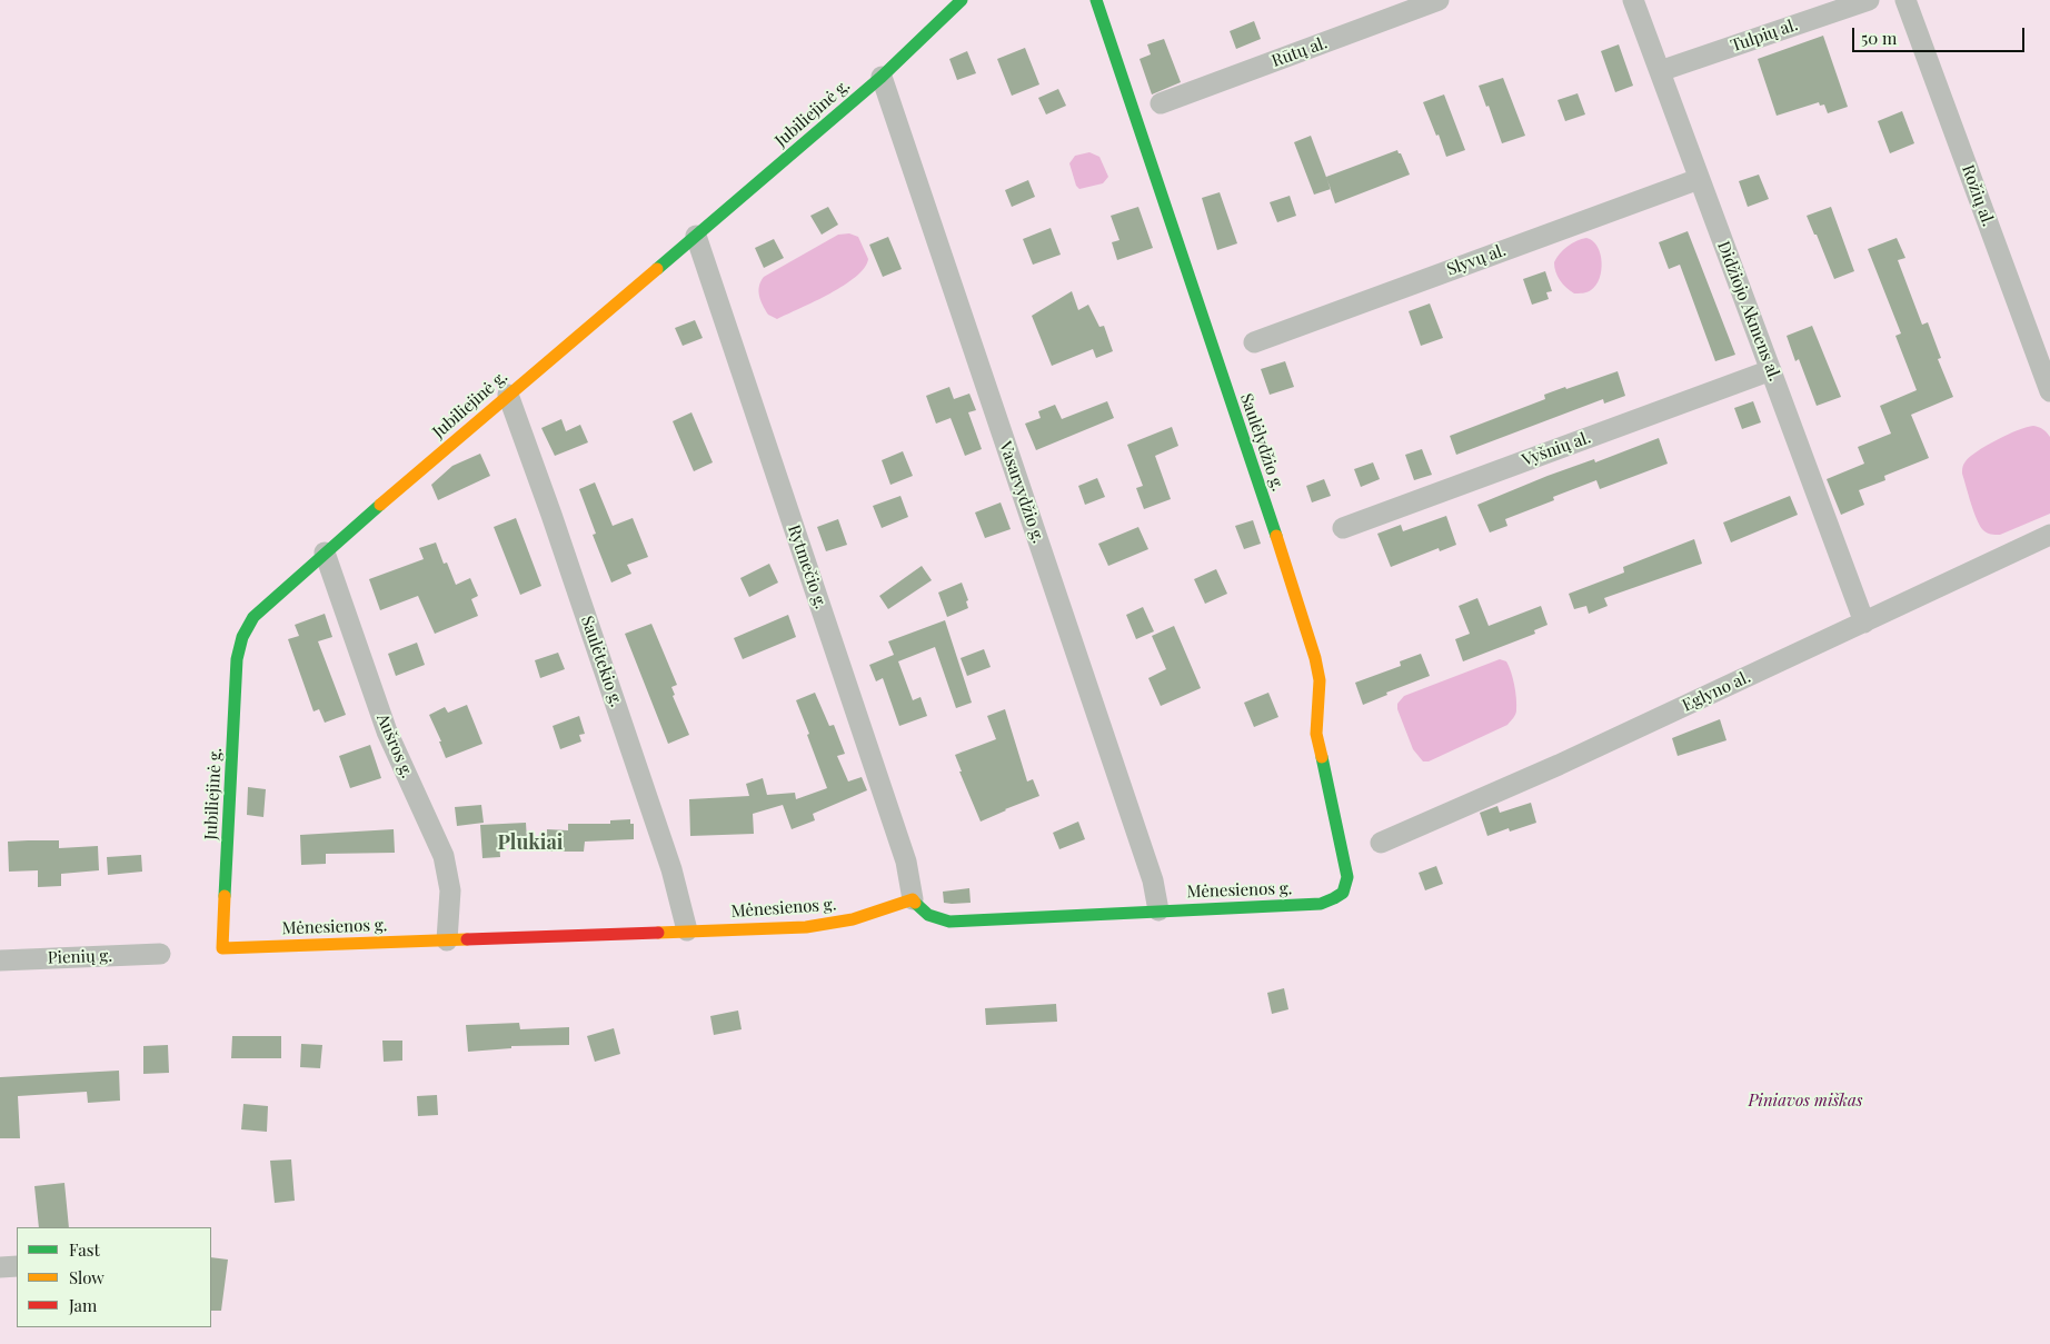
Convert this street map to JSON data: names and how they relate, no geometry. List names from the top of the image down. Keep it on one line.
{"streets":{"street":["Tulpių al.","Rūtų al.","Jubiliejinė g.","Rožių al.","Slyvų al.","Didžiojo Akmens al.","Saulėlydžio g.","Vyšnių al.","Vasarvydžio g.","Rytmečio g.","Saulėtekio g.","Eglyno al.","Aušros g.","Mėnesienos g.","Pienių g."]},"crossings":[["Tulpių al.","Didžiojo Akmens al."],["Jubiliejinė g.","Vasarvydžio g."],["Jubiliejinė g.","Rytmečio g."],["Jubiliejinė g.","Saulėtekio g."],["Jubiliejinė g.","Aušros g."],["Jubiliejinė g.","Mėnesienos g."],["Slyvų al.","Didžiojo Akmens al."],["Didžiojo Akmens al.","Vyšnių al."],["Didžiojo Akmens al.","Eglyno al."],["Saulėlydžio g.","Mėnesienos g."],["Vasarvydžio g.","Mėnesienos g."],["Rytmečio g.","Mėnesienos g."],["Saulėtekio g.","Mėnesienos g."],["Aušros g.","Mėnesienos g."]],"districts":["Plukiai"],"parks":["Piniavos miškas"],"legend":["Fast","Slow","Jam"],"scale_bar":"50 m"}
